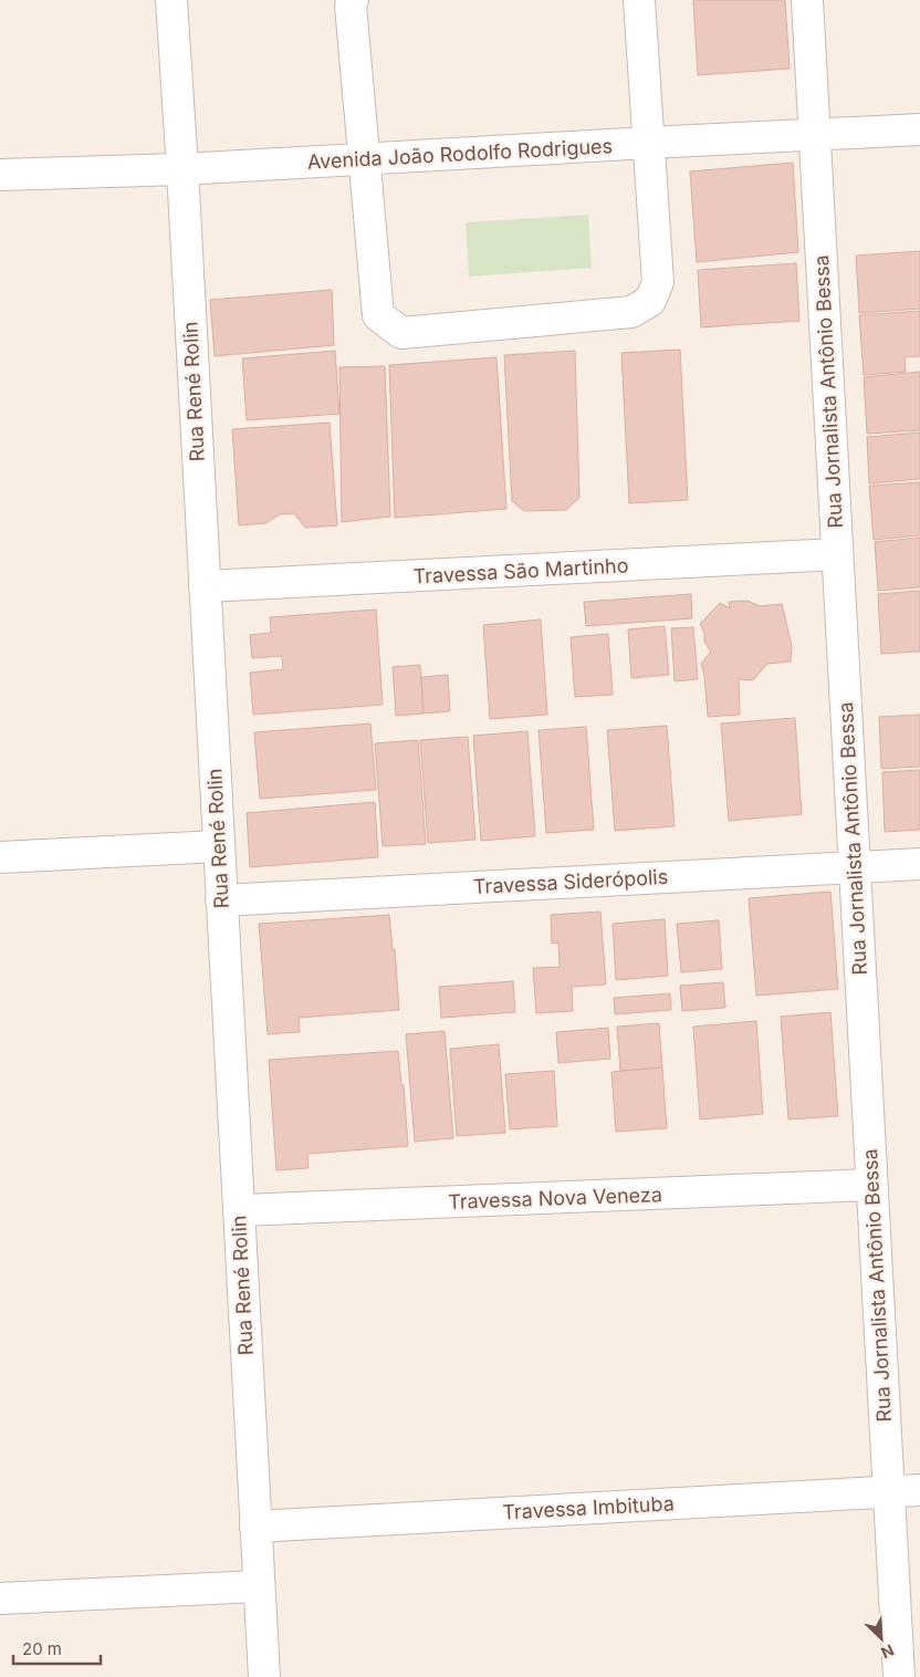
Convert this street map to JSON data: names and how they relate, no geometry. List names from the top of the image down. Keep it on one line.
{"streets":{"street":["Avenida João Rodolfo Rodrigues","Rua René Rolin","Rua Jornalista Antônio Bessa","Travessa São Martinho","Travessa Siderópolis","Travessa Nova Veneza","Travessa Imbituba"]},"crossings":[["Avenida João Rodolfo Rodrigues","Rua René Rolin"],["Avenida João Rodolfo Rodrigues","Rua Jornalista Antônio Bessa"],["Rua René Rolin","Travessa São Martinho"],["Rua René Rolin","Travessa Siderópolis"],["Rua René Rolin","Travessa Nova Veneza"],["Rua René Rolin","Travessa Imbituba"],["Rua Jornalista Antônio Bessa","Travessa São Martinho"],["Rua Jornalista Antônio Bessa","Travessa Siderópolis"],["Rua Jornalista Antônio Bessa","Travessa Nova Veneza"],["Rua Jornalista Antônio Bessa","Travessa Imbituba"]],"scale_bar":"20 m","north":"bottom right"}
